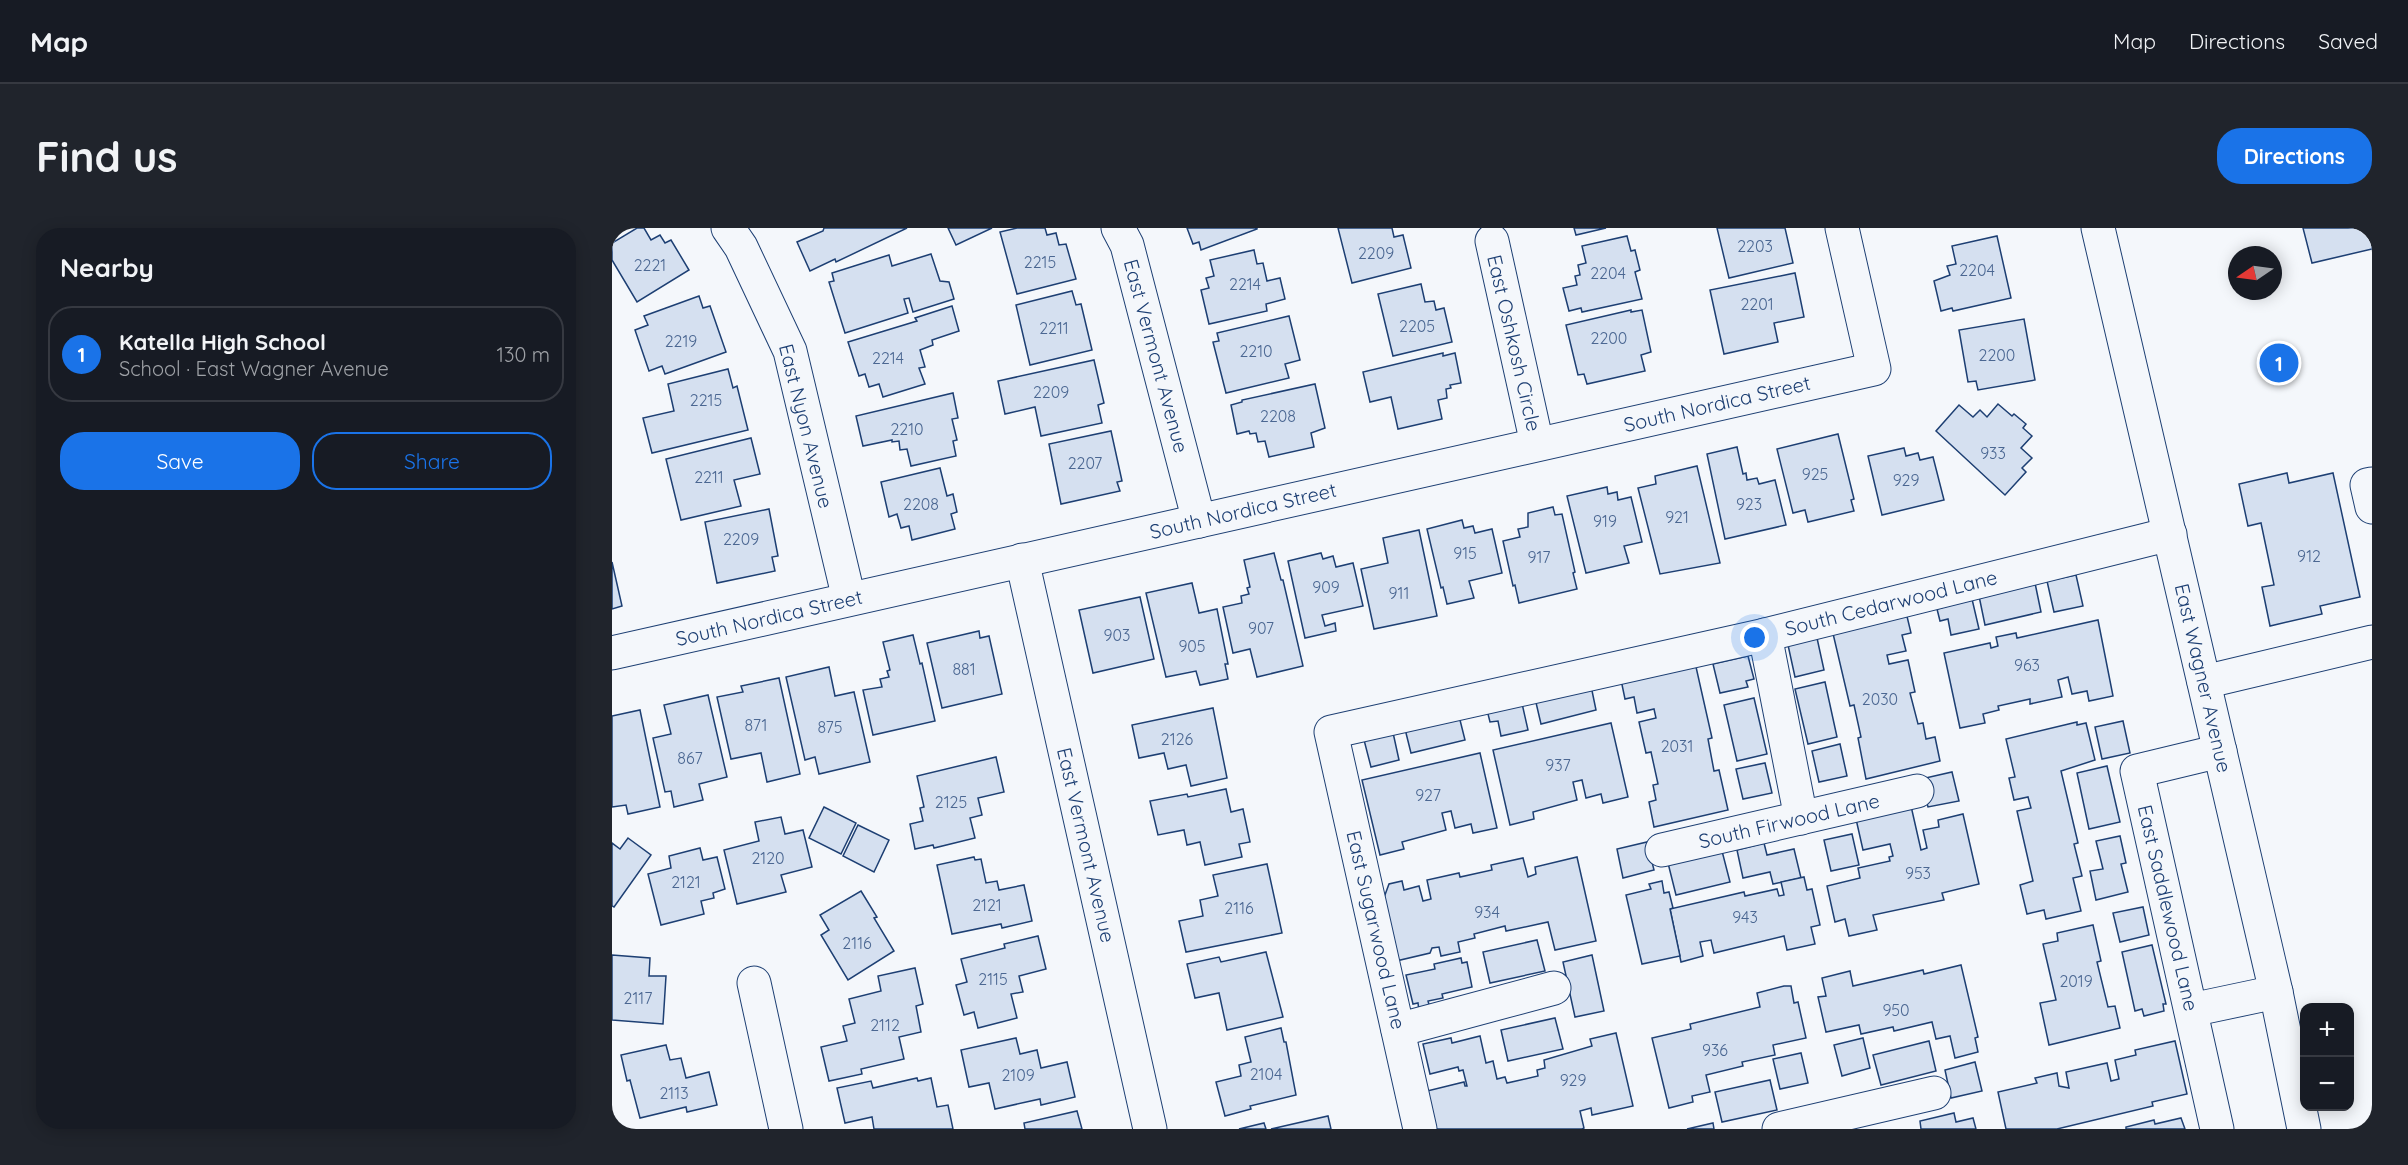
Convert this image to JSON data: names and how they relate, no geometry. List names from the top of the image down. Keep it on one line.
{"streets":{"street":["East Oshkosh Circle","East Vermont Avenue","South Nordica Street","East Nyon Avenue","South Cedarwood Lane","East Wagner Avenue","South Firwood Lane","East Saddlewood Lane","East Sugarwood Lane"]},"crossings":[["East Oshkosh Circle","South Nordica Street"],["East Vermont Avenue","South Nordica Street"],["South Nordica Street","East Nyon Avenue"],["South Cedarwood Lane","East Wagner Avenue"],["South Cedarwood Lane","East Sugarwood Lane"],["East Wagner Avenue","East Saddlewood Lane"]],"house_numbers":["2203","2209","2215","2221","2204","2204","2214","2201","2205","2211","2200","2219","2210","2200","2214","2209","2215","2208","2210","933","2207","925","2211","929","2208","923","921","919","2209","915","912","917","909","911","907","903","905","963","881","2030","871","875","2126","2031","867","937","927","2125","2120","953","2121","2121","2116","934","943","2116","2115","2019","2117","950","2112","936","2104","2109","929","2113"],"north":"left","page":{"header":"Map","nav":["Map","Directions","Saved"],"buttons":["Directions",["Save","Share"]],"title":"Find us","heading":"Nearby","list":[{"mark":"1","name":"Katella High School","note":"School · East Wagner Avenue","value":"130 m"}],"pins":"1","map_buttons":["+","−"]}}
